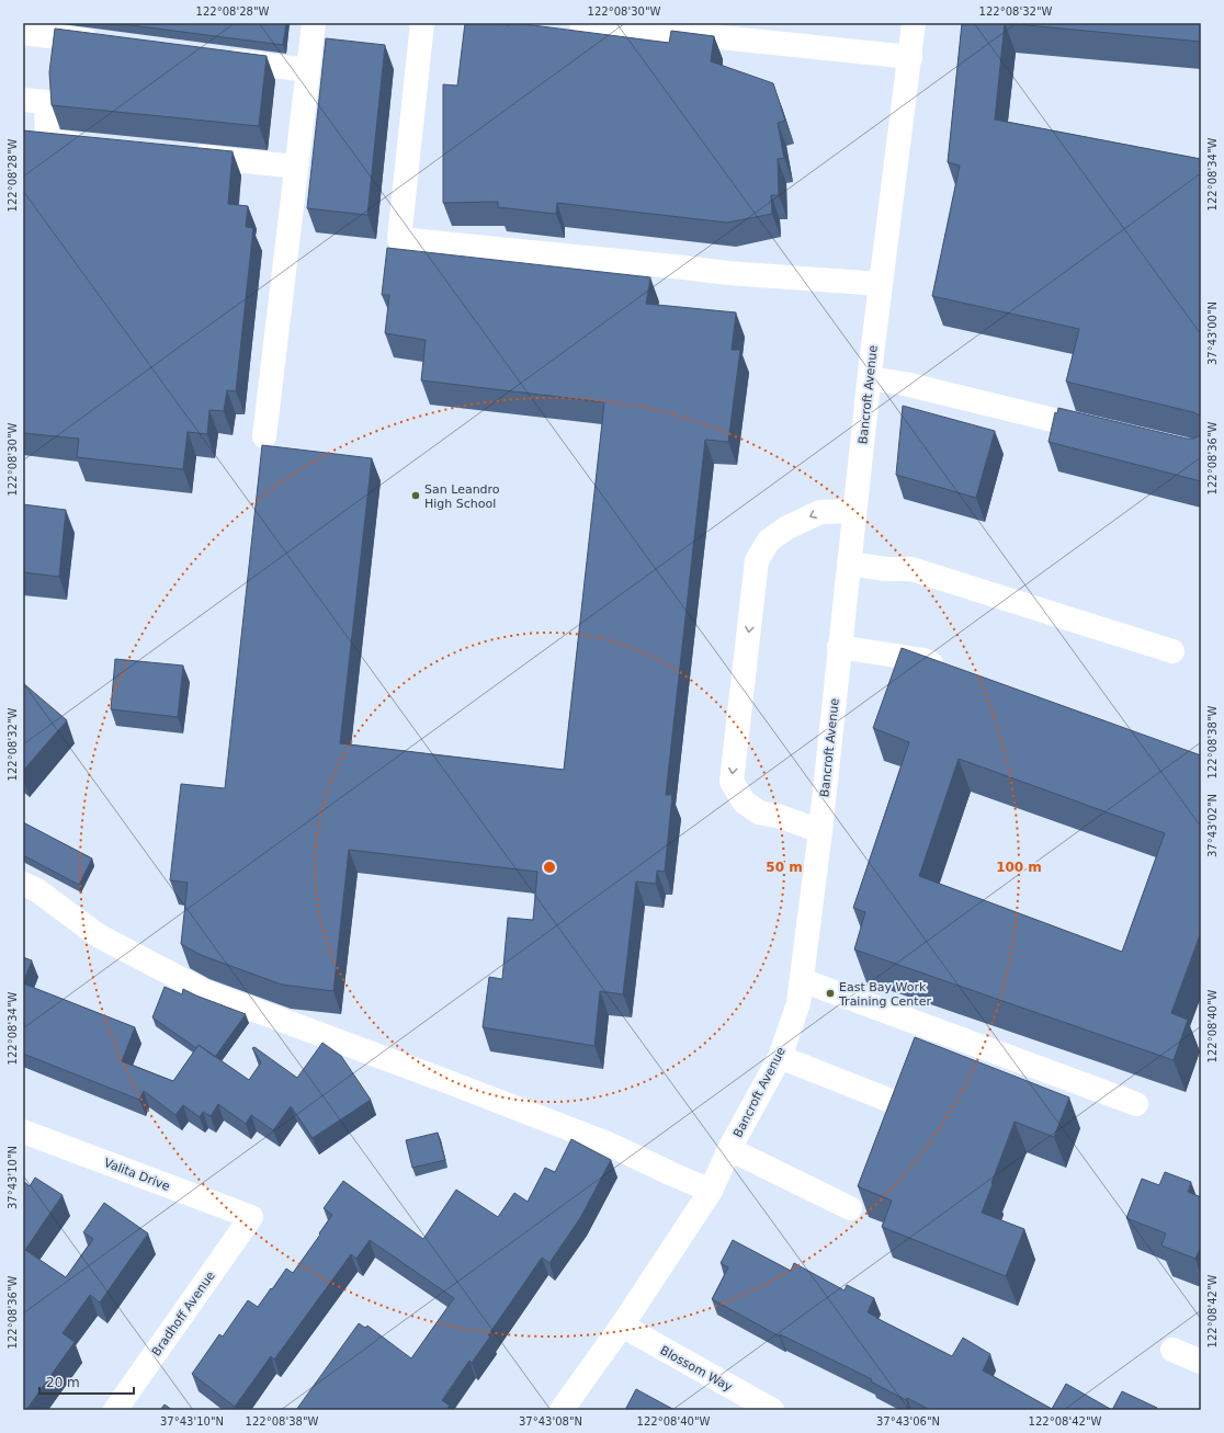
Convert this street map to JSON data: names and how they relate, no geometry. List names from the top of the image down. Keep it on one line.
{"streets":{"main road":["Bancroft Avenue","Valita Drive","Bradhoff Avenue","Blossom Way"]},"crossings":[["Bancroft Avenue","Blossom Way"],["Valita Drive","Bradhoff Avenue"]],"places":["San Leandro High School","East Bay Work Training Center"],"scale_bar":"20 m","coordinates":["122°08'28\"W","122°08'30\"W","122°08'32\"W","122°08'34\"W","37°43'00\"N","122°08'36\"W","122°08'38\"W","37°43'02\"N","122°08'40\"W","37°43'10\"N","122°08'42\"W","37°43'08\"N","37°43'06\"N"],"rings":["50 m","100 m"]}
